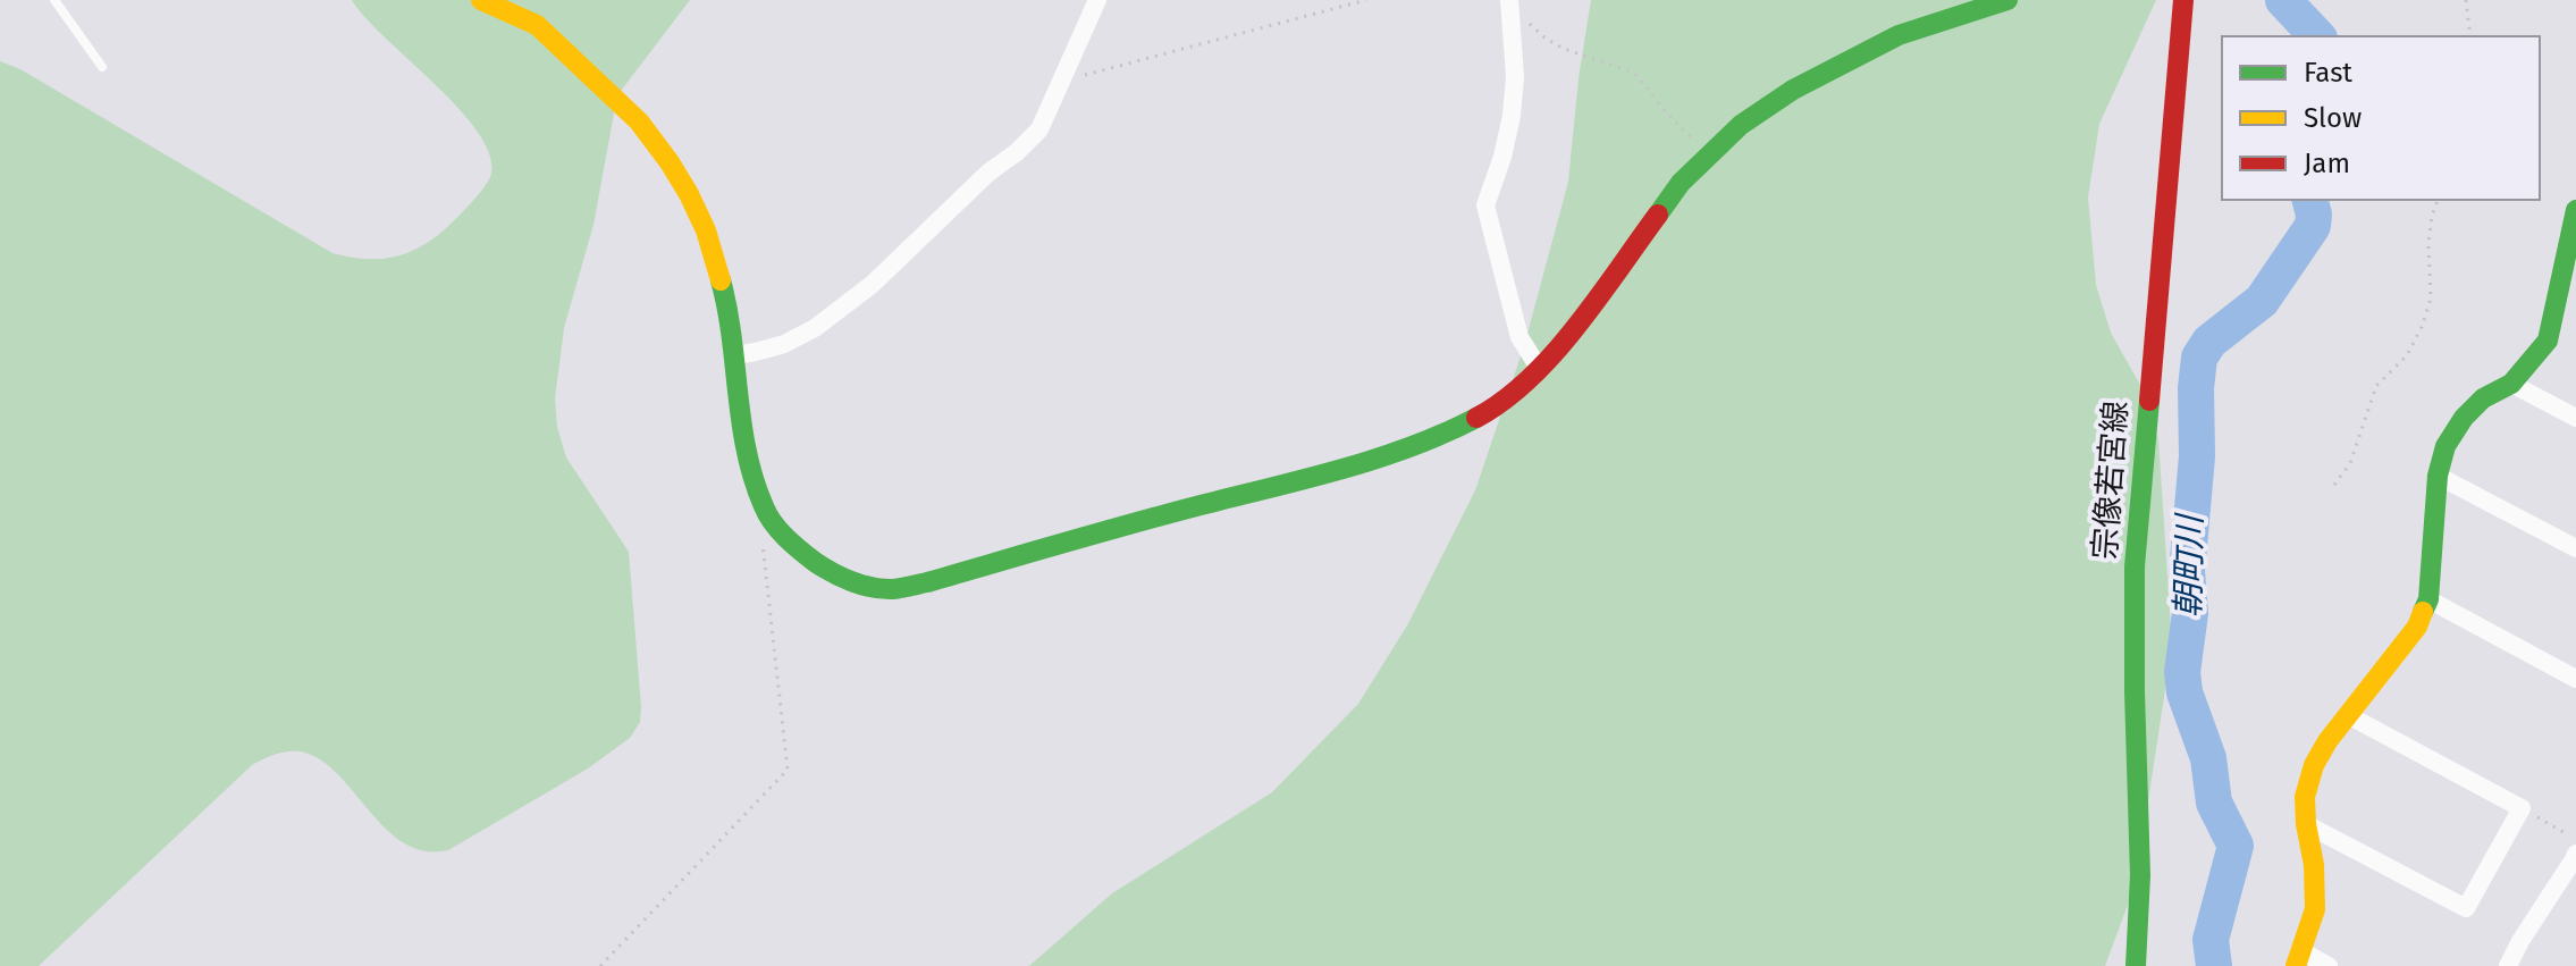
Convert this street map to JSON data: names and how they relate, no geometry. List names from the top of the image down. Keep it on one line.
{"streets":{"street":["宗像若宮線"]},"water":["朝町川"],"legend":["Fast","Slow","Jam"]}
